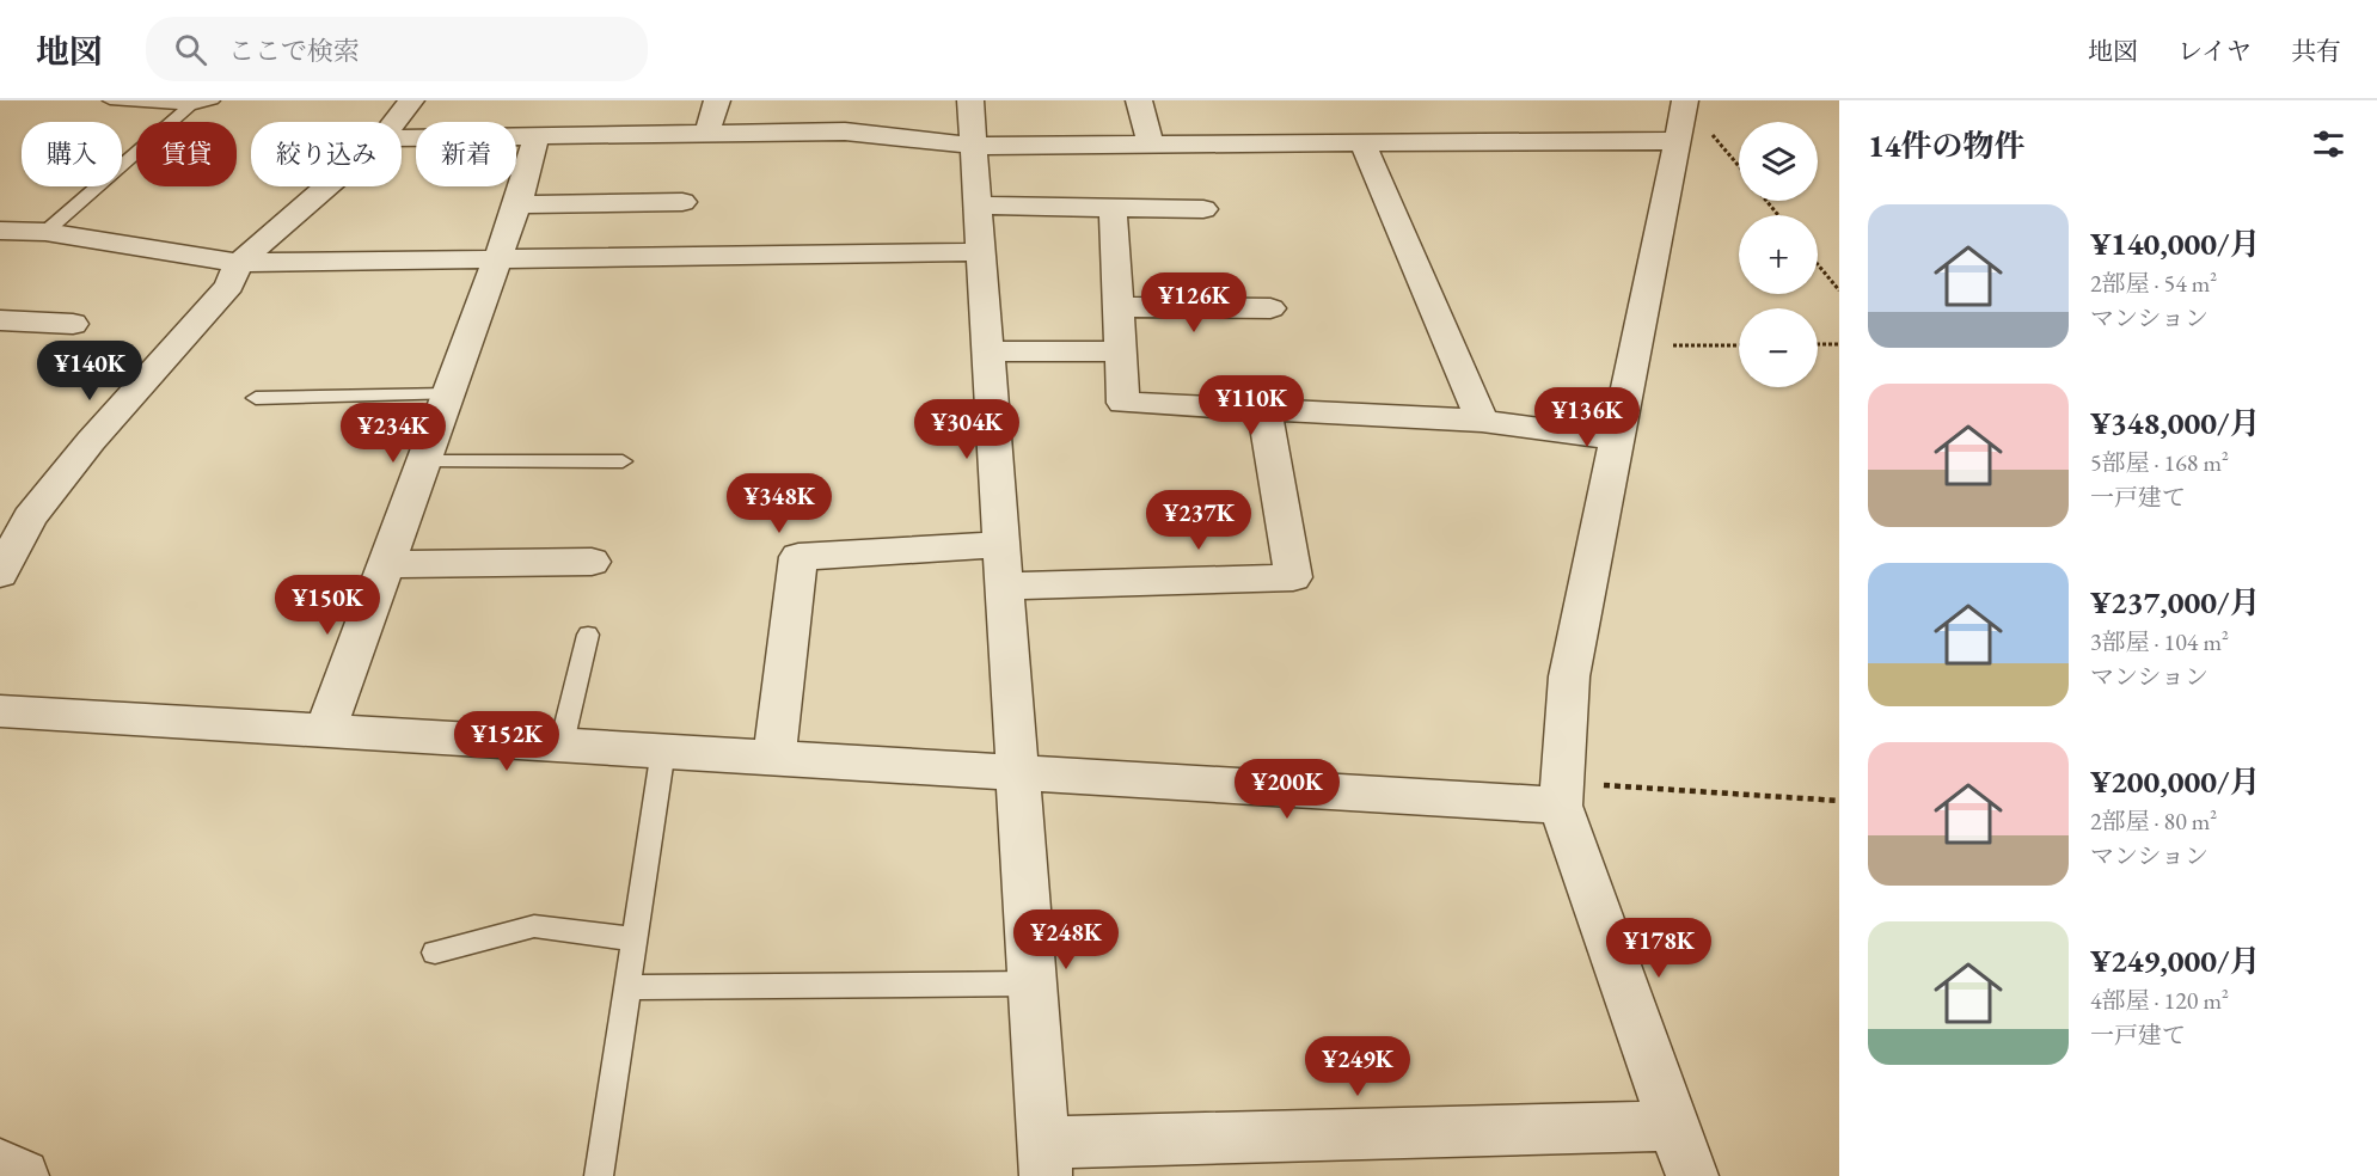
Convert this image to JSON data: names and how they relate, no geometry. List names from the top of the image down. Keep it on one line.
{"page":{"header":"地図","search":"ここで検索","nav":["地図","レイヤ","共有"],"heading":"14件の物件","map_buttons":["+","−"],"chip":["購入","賃貸","絞り込み","新着"],"list":[{"name":"¥140,000/月","note":"2部屋 · 54 m² · マンション"},{"name":"¥348,000/月","note":"5部屋 · 168 m² · 一戸建て"},{"name":"¥237,000/月","note":"3部屋 · 104 m² · マンション"},{"name":"¥200,000/月","note":"2部屋 · 80 m² · マンション"},{"name":"¥249,000/月","note":"4部屋 · 120 m² · 一戸建て"}],"price":["¥126K","¥140K","¥110K","¥136K","¥304K","¥234K","¥348K","¥237K","¥150K","¥152K","¥200K","¥248K","¥178K","¥249K"]}}
